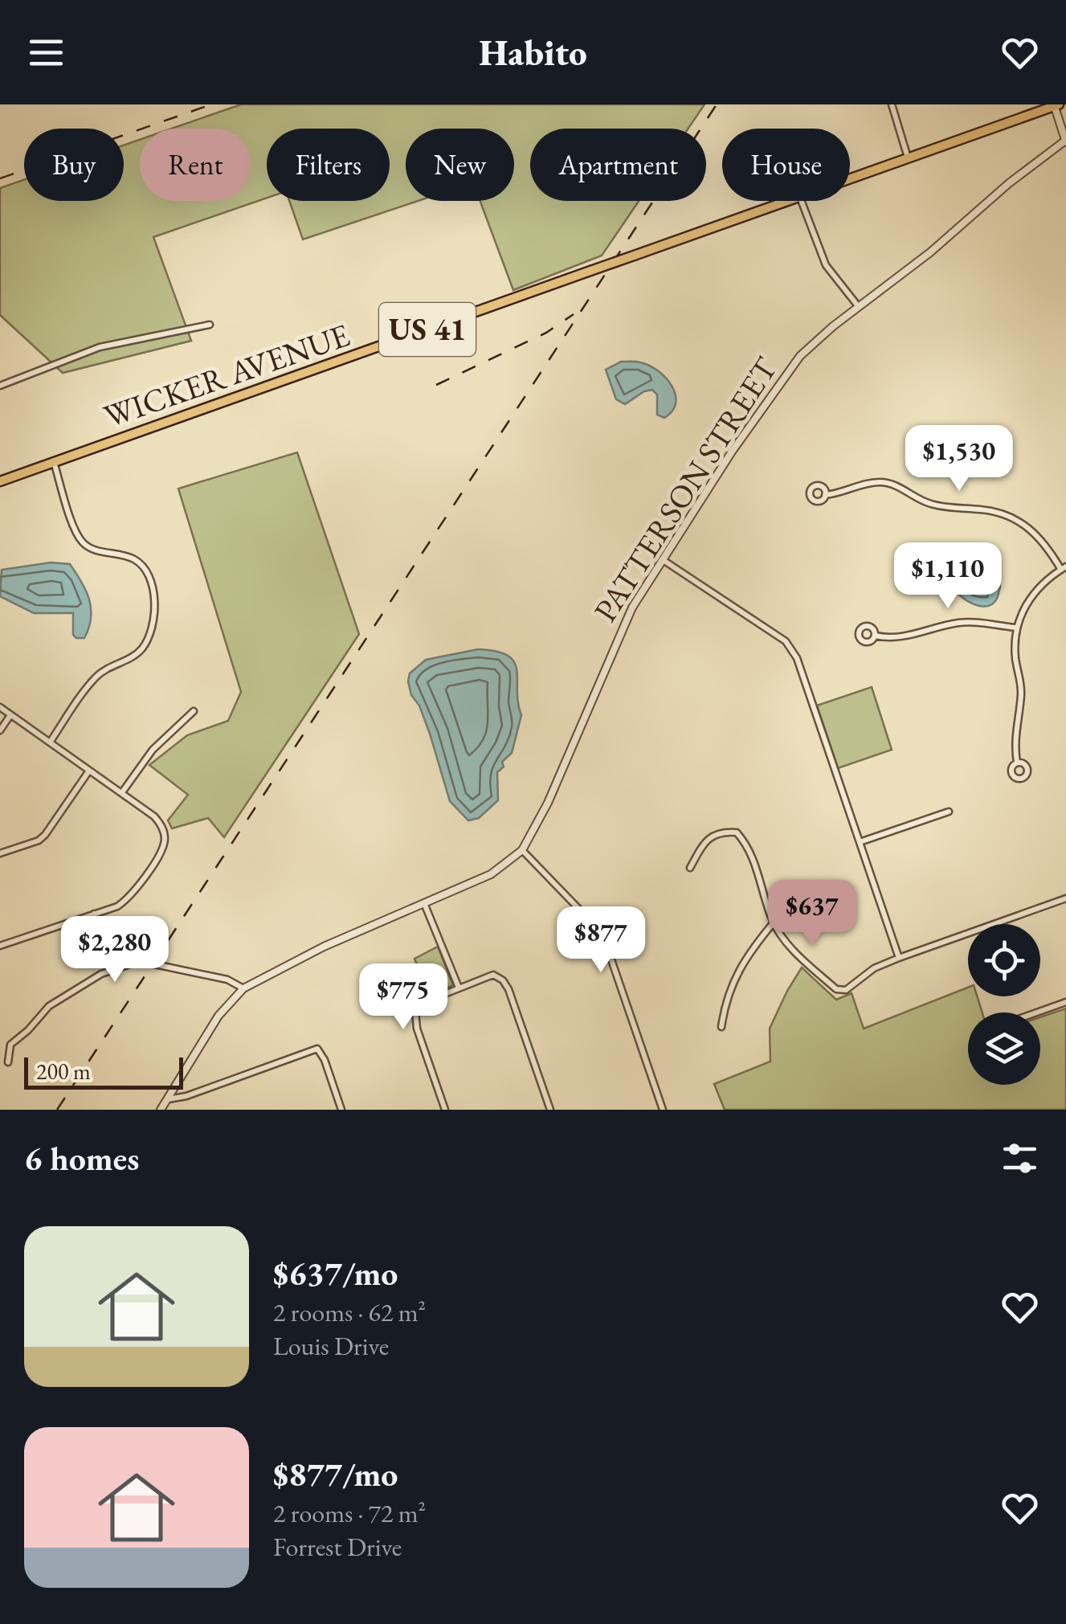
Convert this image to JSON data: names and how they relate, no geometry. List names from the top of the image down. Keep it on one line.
{"streets":{"highway":["US 41","WICKER AVENUE"],"street":["PATTERSON STREET"]},"scale_bar":"200 m","page":{"header":"Habito","chip":["Buy","Rent","Filters","New","Apartment","House"],"price":["$1,530","$1,110","$637","$877","$2,280","$775"],"scale":"200 m","heading":"6 homes","list":[{"name":"$637/mo","note":"2 rooms · 62 m² · Louis Drive"},{"name":"$877/mo","note":"2 rooms · 72 m² · Forrest Drive"}]}}
